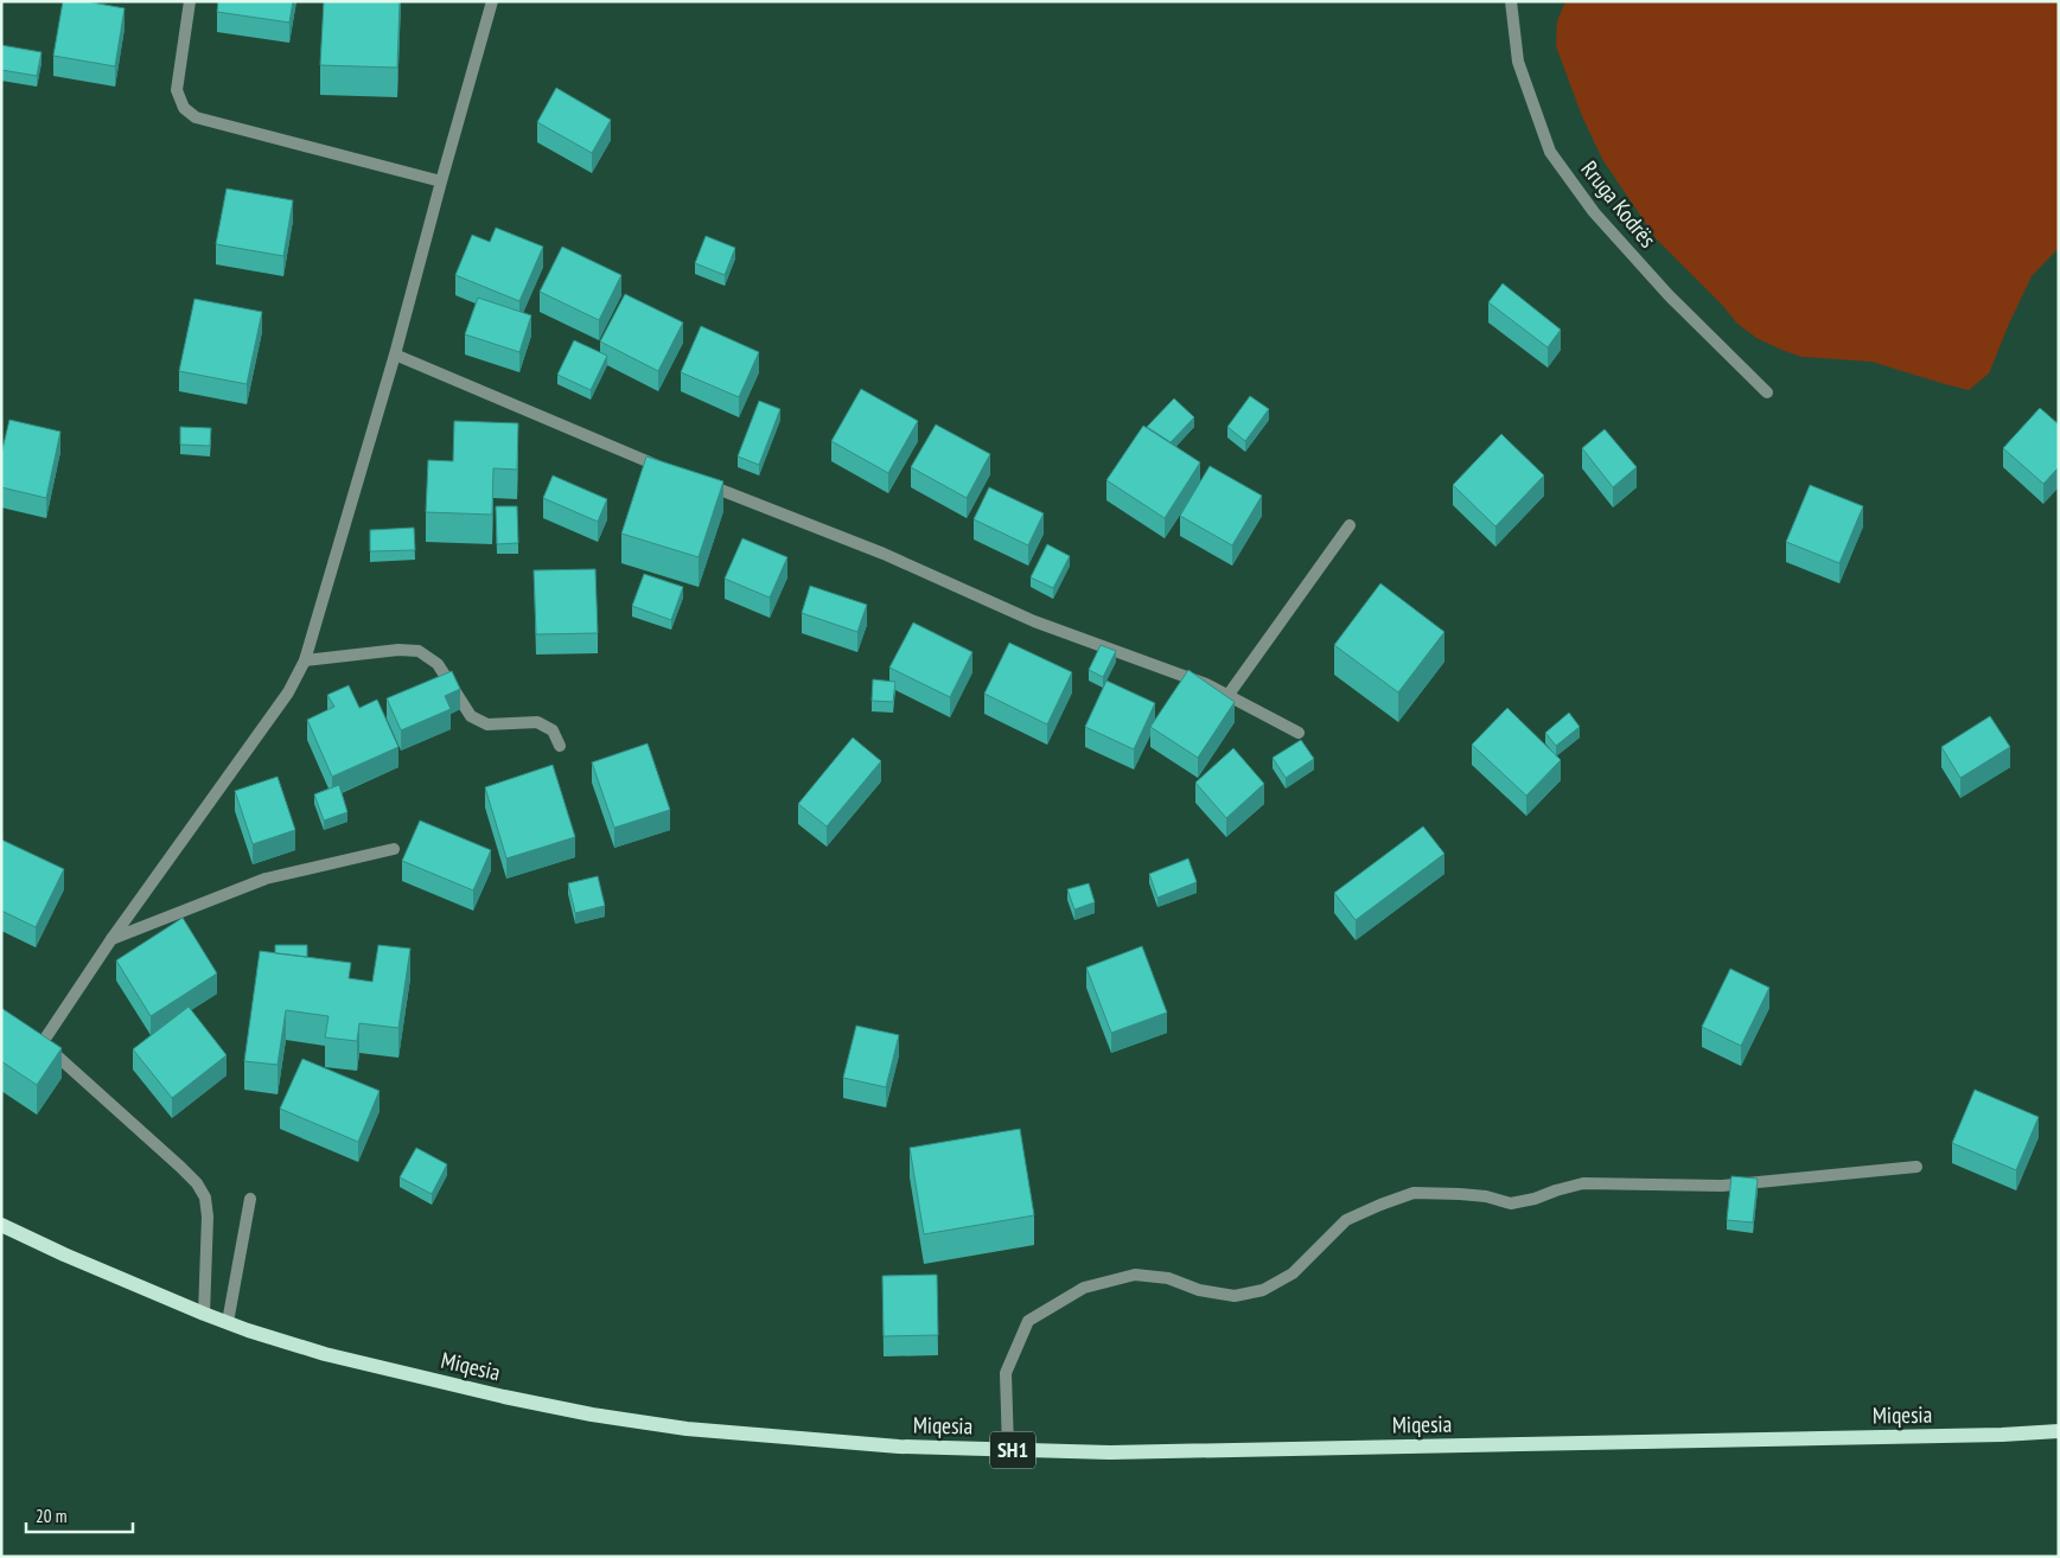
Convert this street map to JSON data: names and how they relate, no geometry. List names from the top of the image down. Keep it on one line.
{"streets":{"main road":["Miqesia","SH1"],"street":["Rruga Kodrës"]},"scale_bar":"20 m"}
